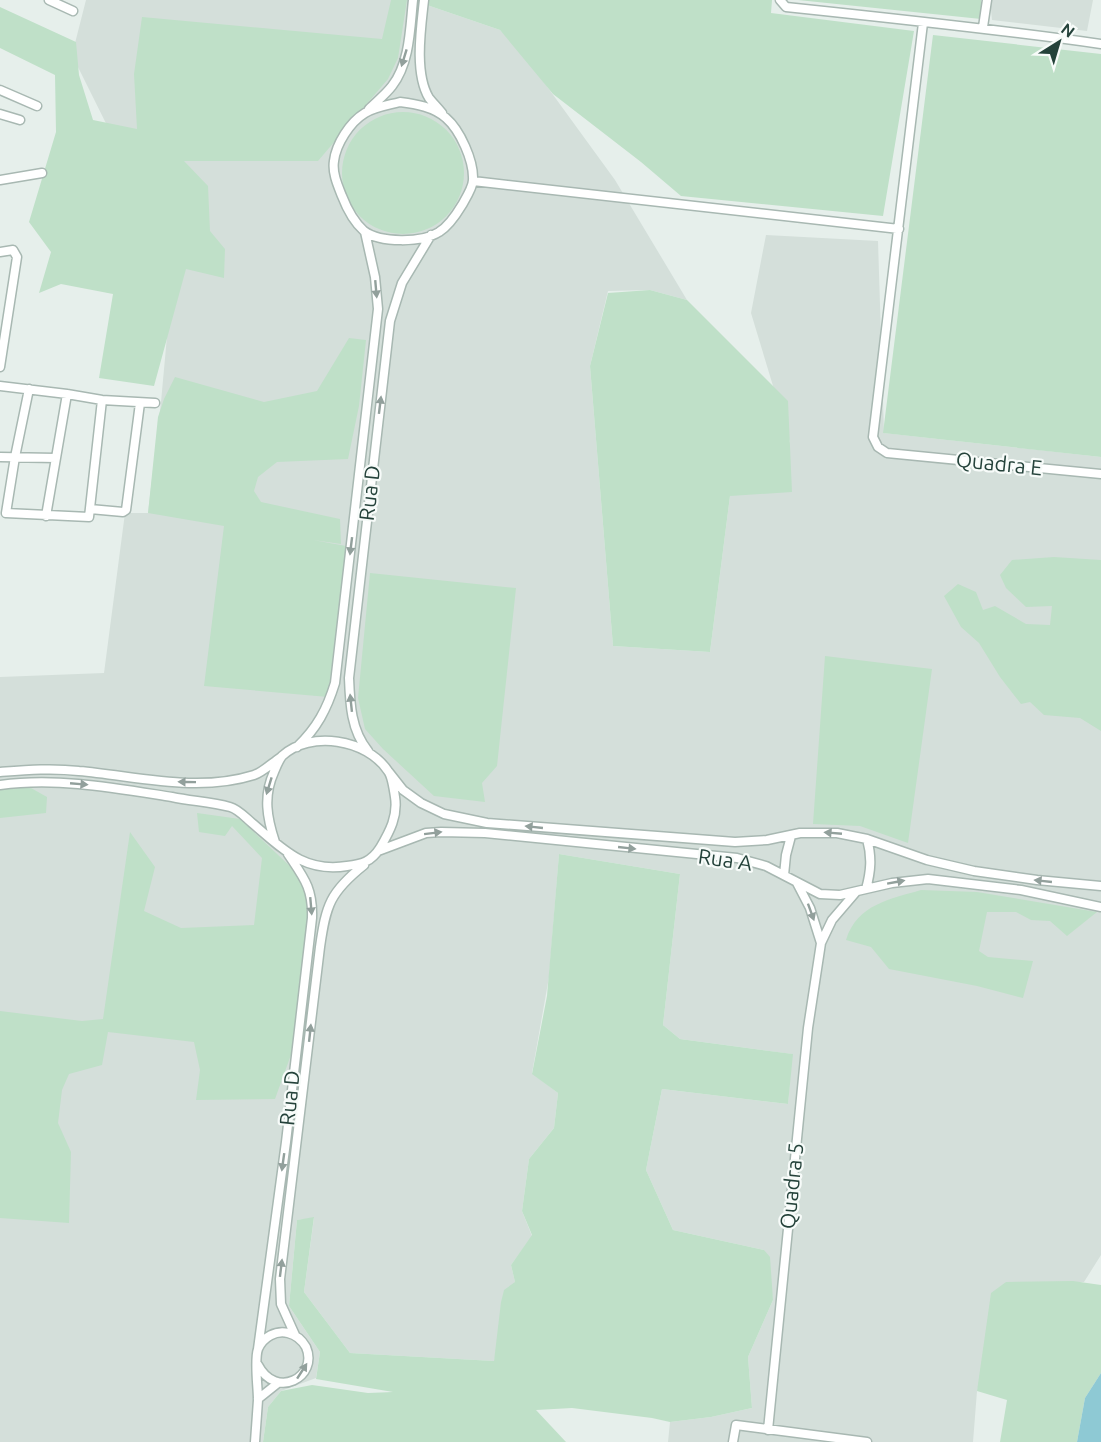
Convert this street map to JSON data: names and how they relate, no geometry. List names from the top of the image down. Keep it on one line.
{"streets":{"street":["Quadra E","Rua D","Rua A","Quadra 5"]},"crossings":[["Rua D","Rua A"],["Rua A","Quadra 5"]],"north":"top right"}
